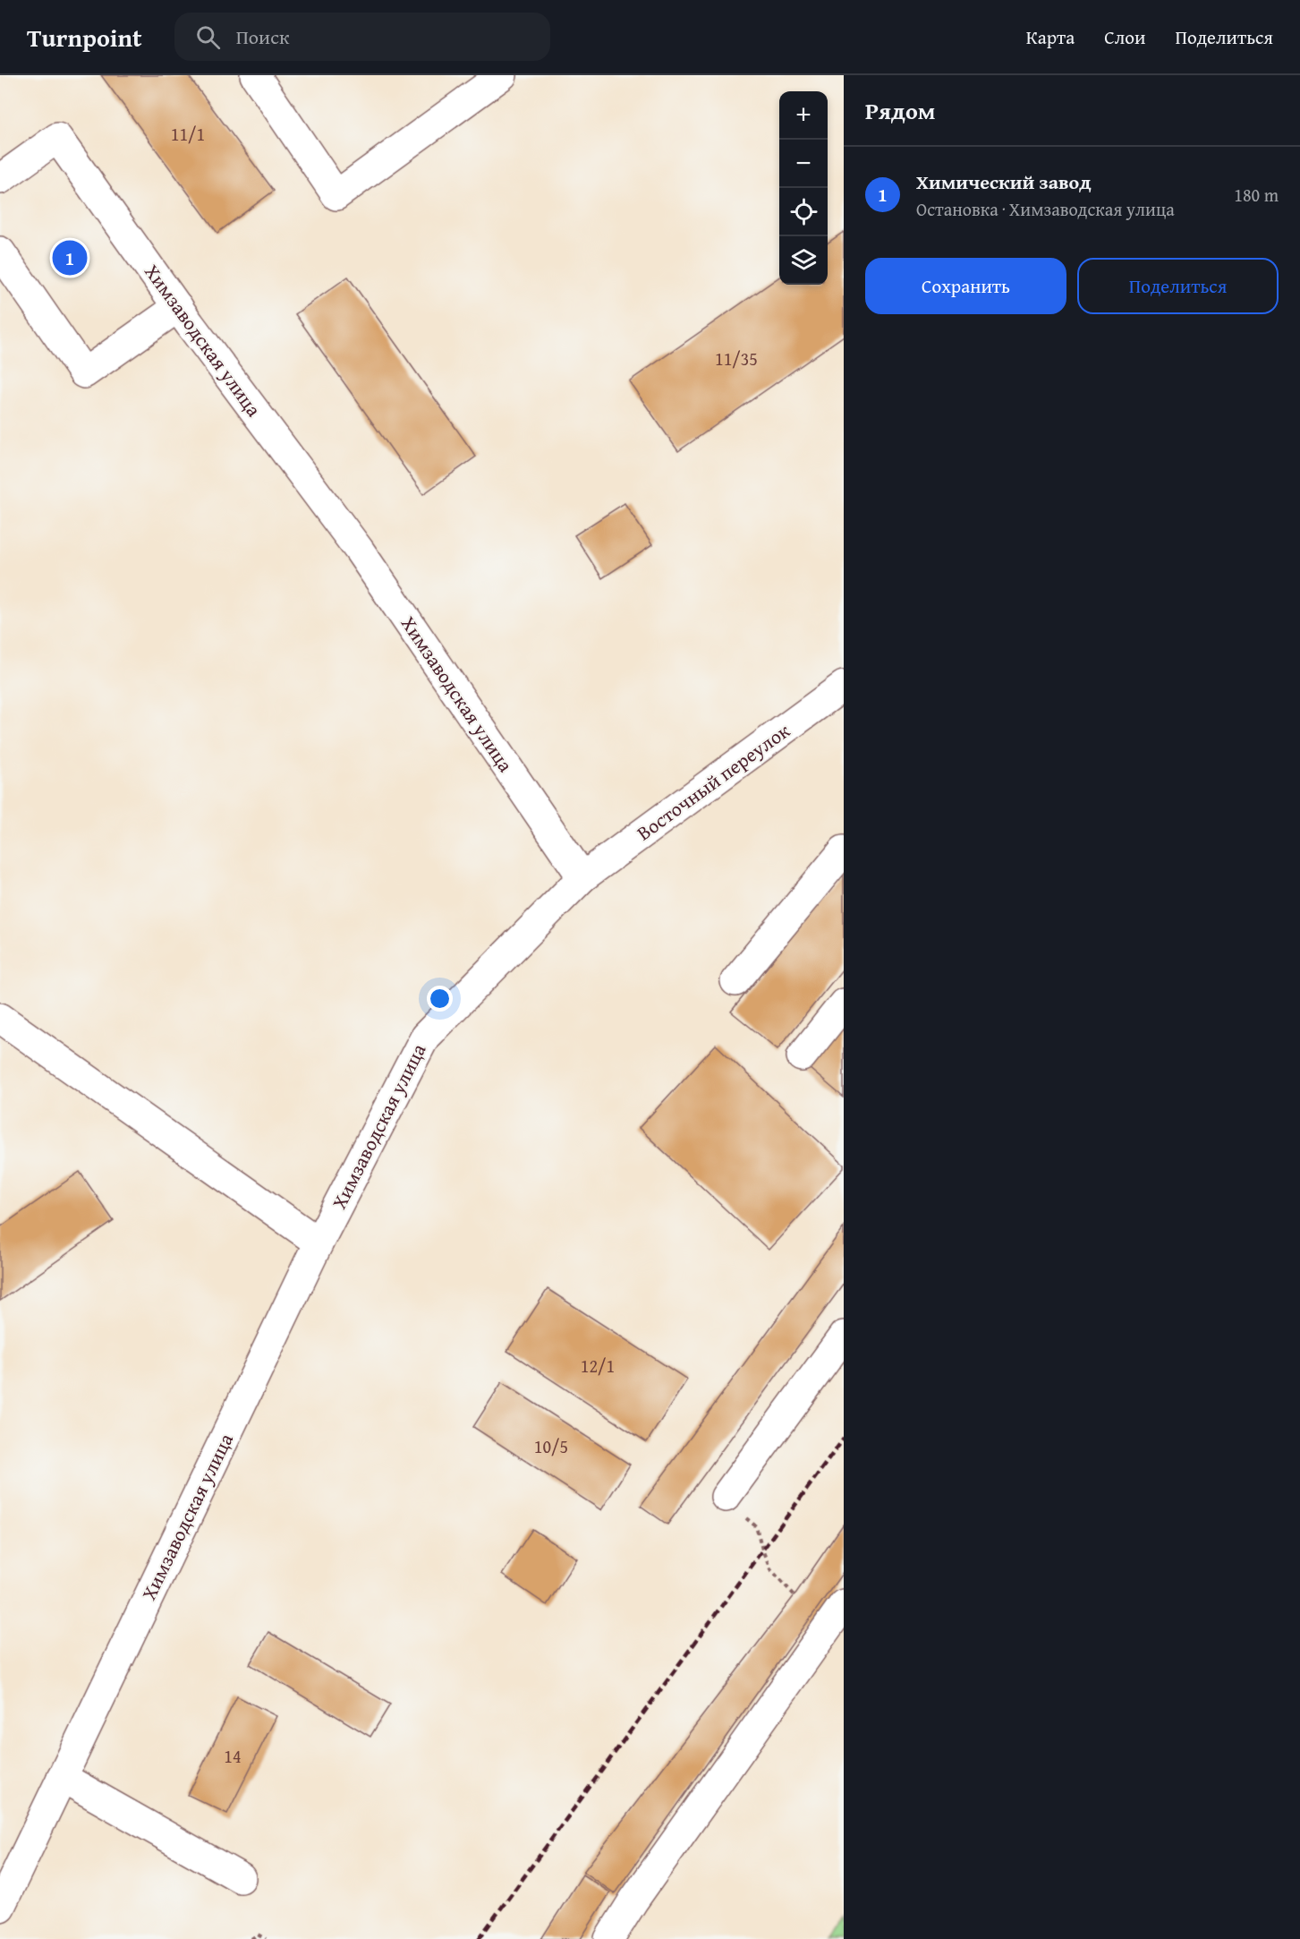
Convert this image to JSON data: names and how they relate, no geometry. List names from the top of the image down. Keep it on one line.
{"streets":{"street":["Химзаводская улица","Восточный переулок"]},"crossings":[["Химзаводская улица","Восточный переулок"]],"house_numbers":["11/1","11/35","12/1","10/5","14"],"page":{"header":"Turnpoint","search":"Поиск","nav":["Карта","Слои","Поделиться"],"heading":"Рядом","map_buttons":["+","−"],"list":[{"mark":"1","name":"Химический завод","note":"Остановка · Химзаводская улица","value":"180 m"}],"pins":"1","buttons":["Сохранить","Поделиться"]}}
